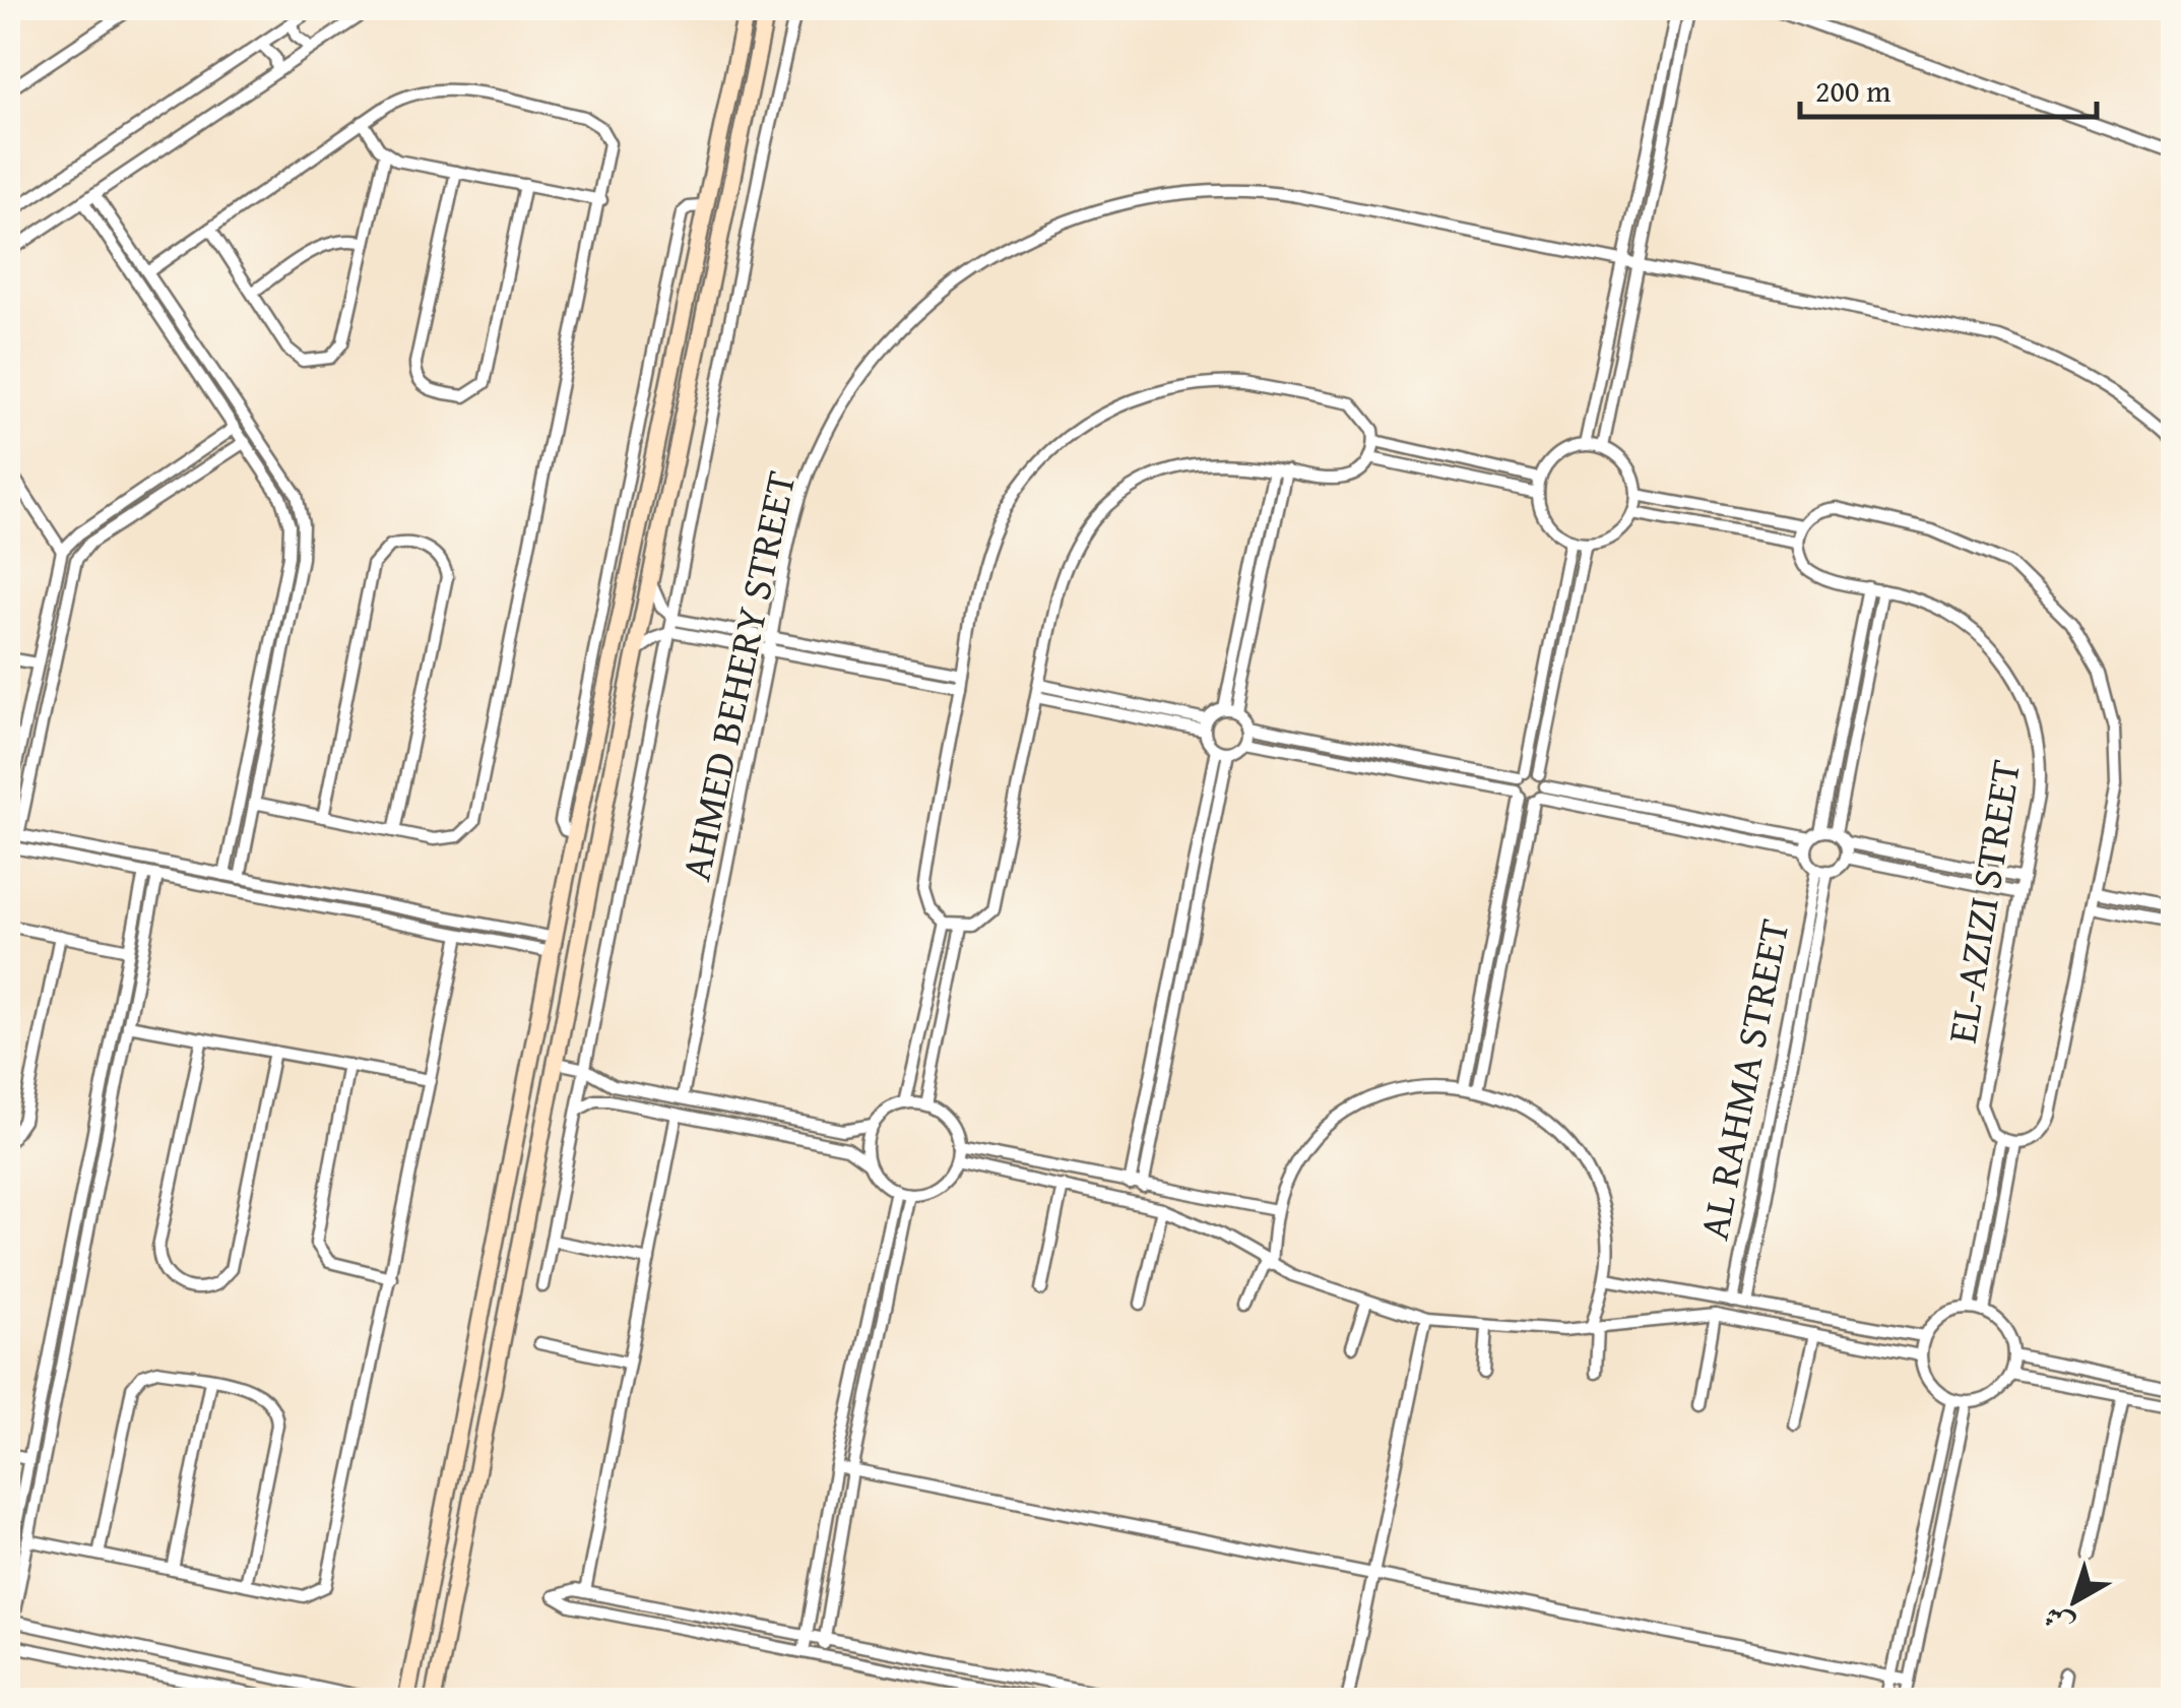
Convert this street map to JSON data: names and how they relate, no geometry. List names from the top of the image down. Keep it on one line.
{"streets":{"street":["AHMED BEHERY STREET","EL-AZIZI STREET","AL RAHMA STREET"]},"scale_bar":"200 m","north":"bottom left"}
